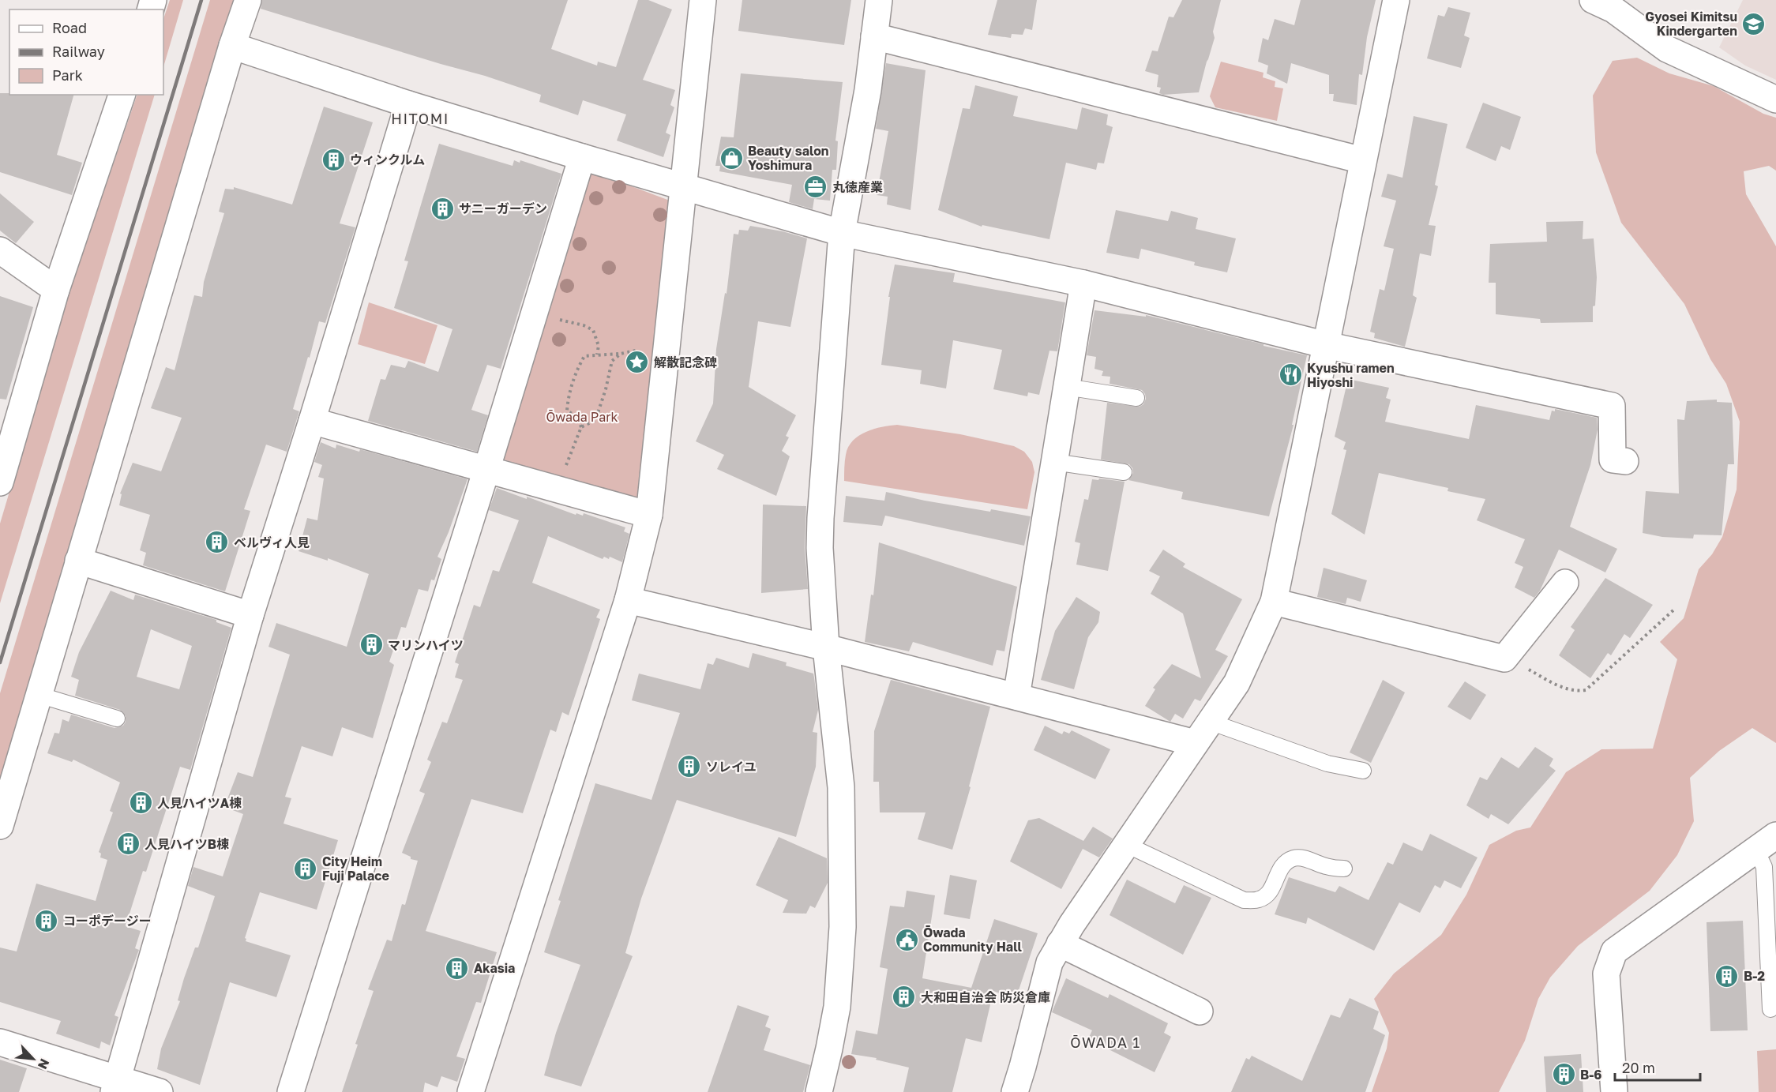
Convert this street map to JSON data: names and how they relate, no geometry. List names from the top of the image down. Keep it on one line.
{"districts":["HITOMI","ŌWADA 1"],"parks":["Ōwada Park"],"places":{"school or university":["Gyosei Kimitsu Kindergarten"],"shop":["Beauty salon Yoshimura"],"building":["ウィンクルム","サニーガーデン","ベルヴィ人見","マリンハイツ","ソレイユ","人見ハイツA棟","人見ハイツB棟","City Heim Fuji Palace","コーポデージー","Akasia","B-2","大和田自治会 防災倉庫","B-6"],"office":["丸徳産業"],"place":["解散記念碑"],"restaurant":["Kyushu ramen Hiyoshi"],"public building":["Ōwada Community Hall"]},"legend":["Road","Railway","Park"],"scale_bar":"20 m","north":"bottom right"}
